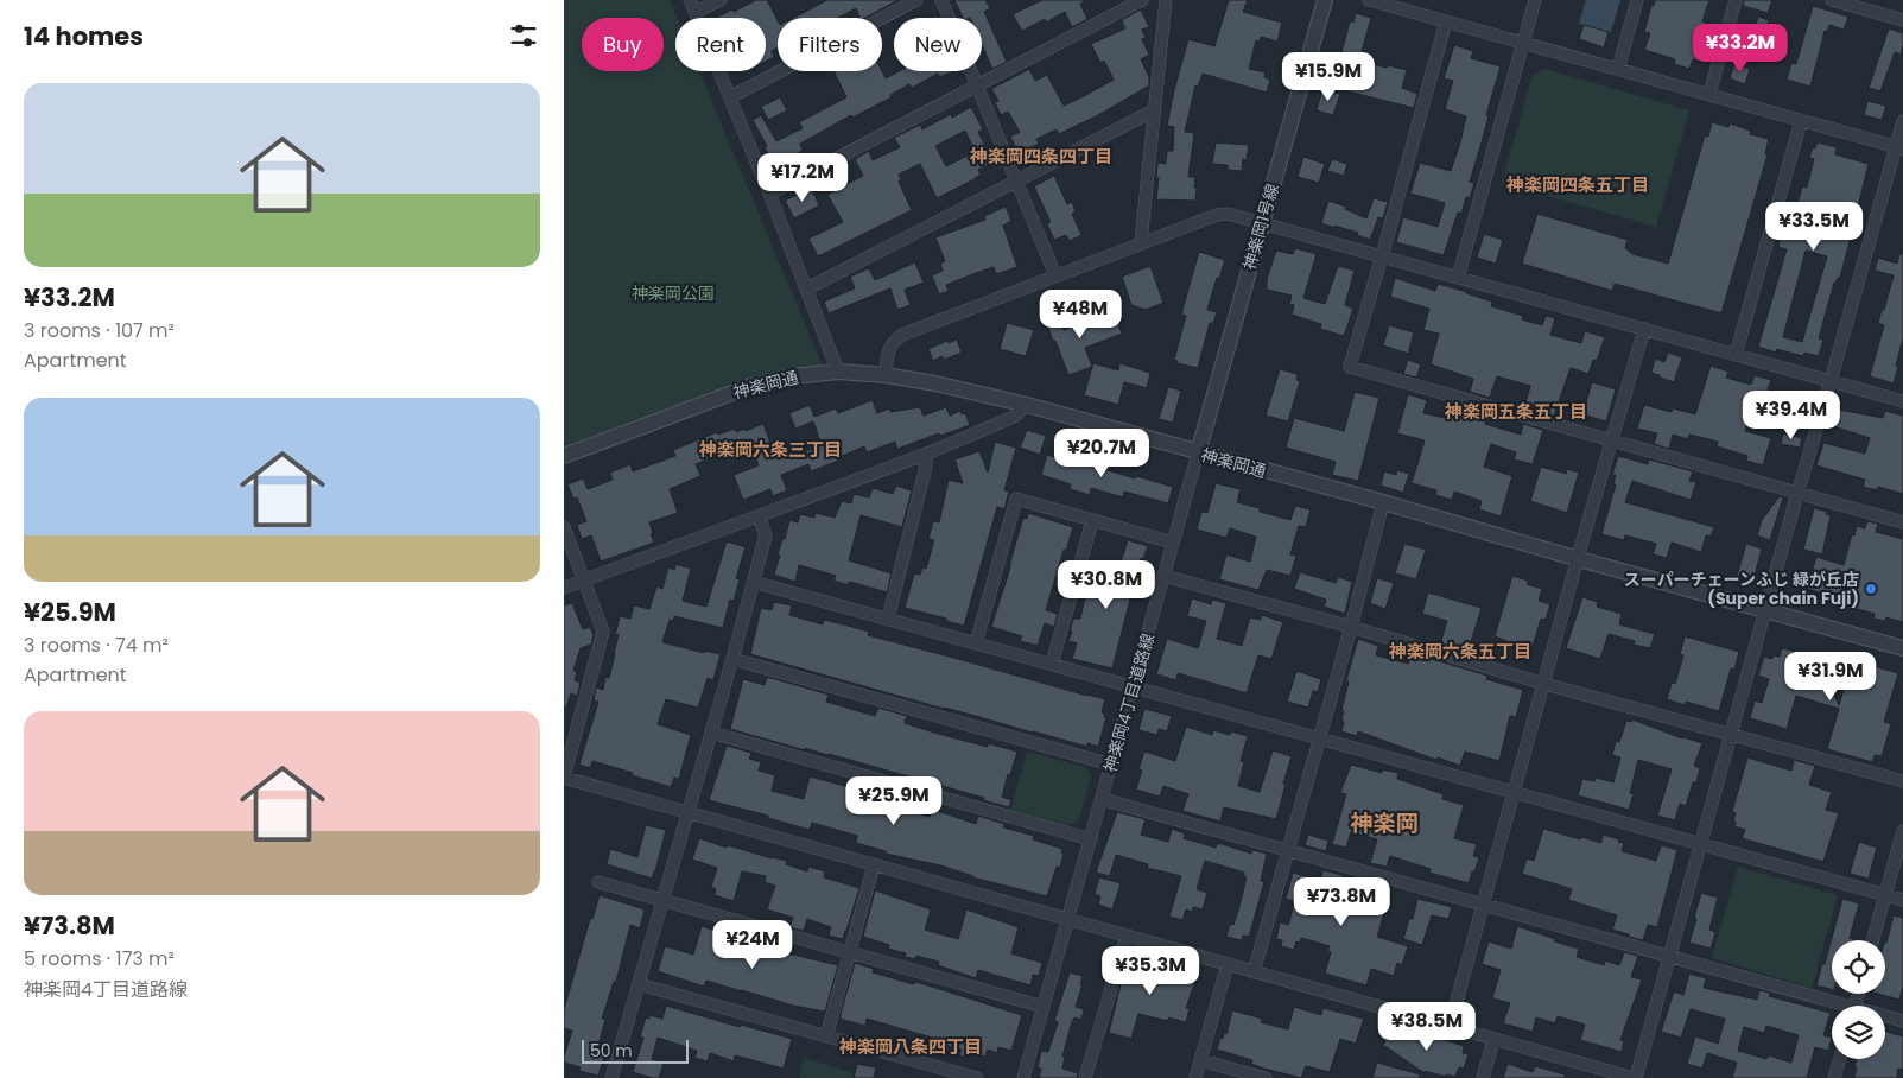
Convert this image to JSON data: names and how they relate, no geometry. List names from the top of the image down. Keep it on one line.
{"streets":{"street":["神楽岡1号線","神楽岡通","神楽岡4丁目道路線"]},"crossings":[["神楽岡1号線","神楽岡通"],["神楽岡1号線","神楽岡4丁目道路線"],["神楽岡通","神楽岡4丁目道路線"]],"districts":["神楽岡四条四丁目","神楽岡四条五丁目","神楽岡五条五丁目","神楽岡六条三丁目","神楽岡六条五丁目","神楽岡","神楽岡八条四丁目"],"parks":["神楽岡公園"],"places":["スーパーチェーンふじ 緑が丘店 (Super chain Fuji)"],"scale_bar":"50 m","page":{"heading":"14 homes","chip":["Buy","Rent","Filters","New"],"price":["¥33.2M","¥15.9M","¥17.2M","¥33.5M","¥48M","¥39.4M","¥20.7M","¥30.8M","¥31.9M","¥25.9M","¥73.8M","¥24M","¥35.3M","¥38.5M"],"list":[{"name":"¥33.2M","note":"3 rooms · 107 m² · Apartment"},{"name":"¥25.9M","note":"3 rooms · 74 m² · Apartment"},{"name":"¥73.8M","note":"5 rooms · 173 m² · 神楽岡4丁目道路線"}],"scale":"50 m"}}
